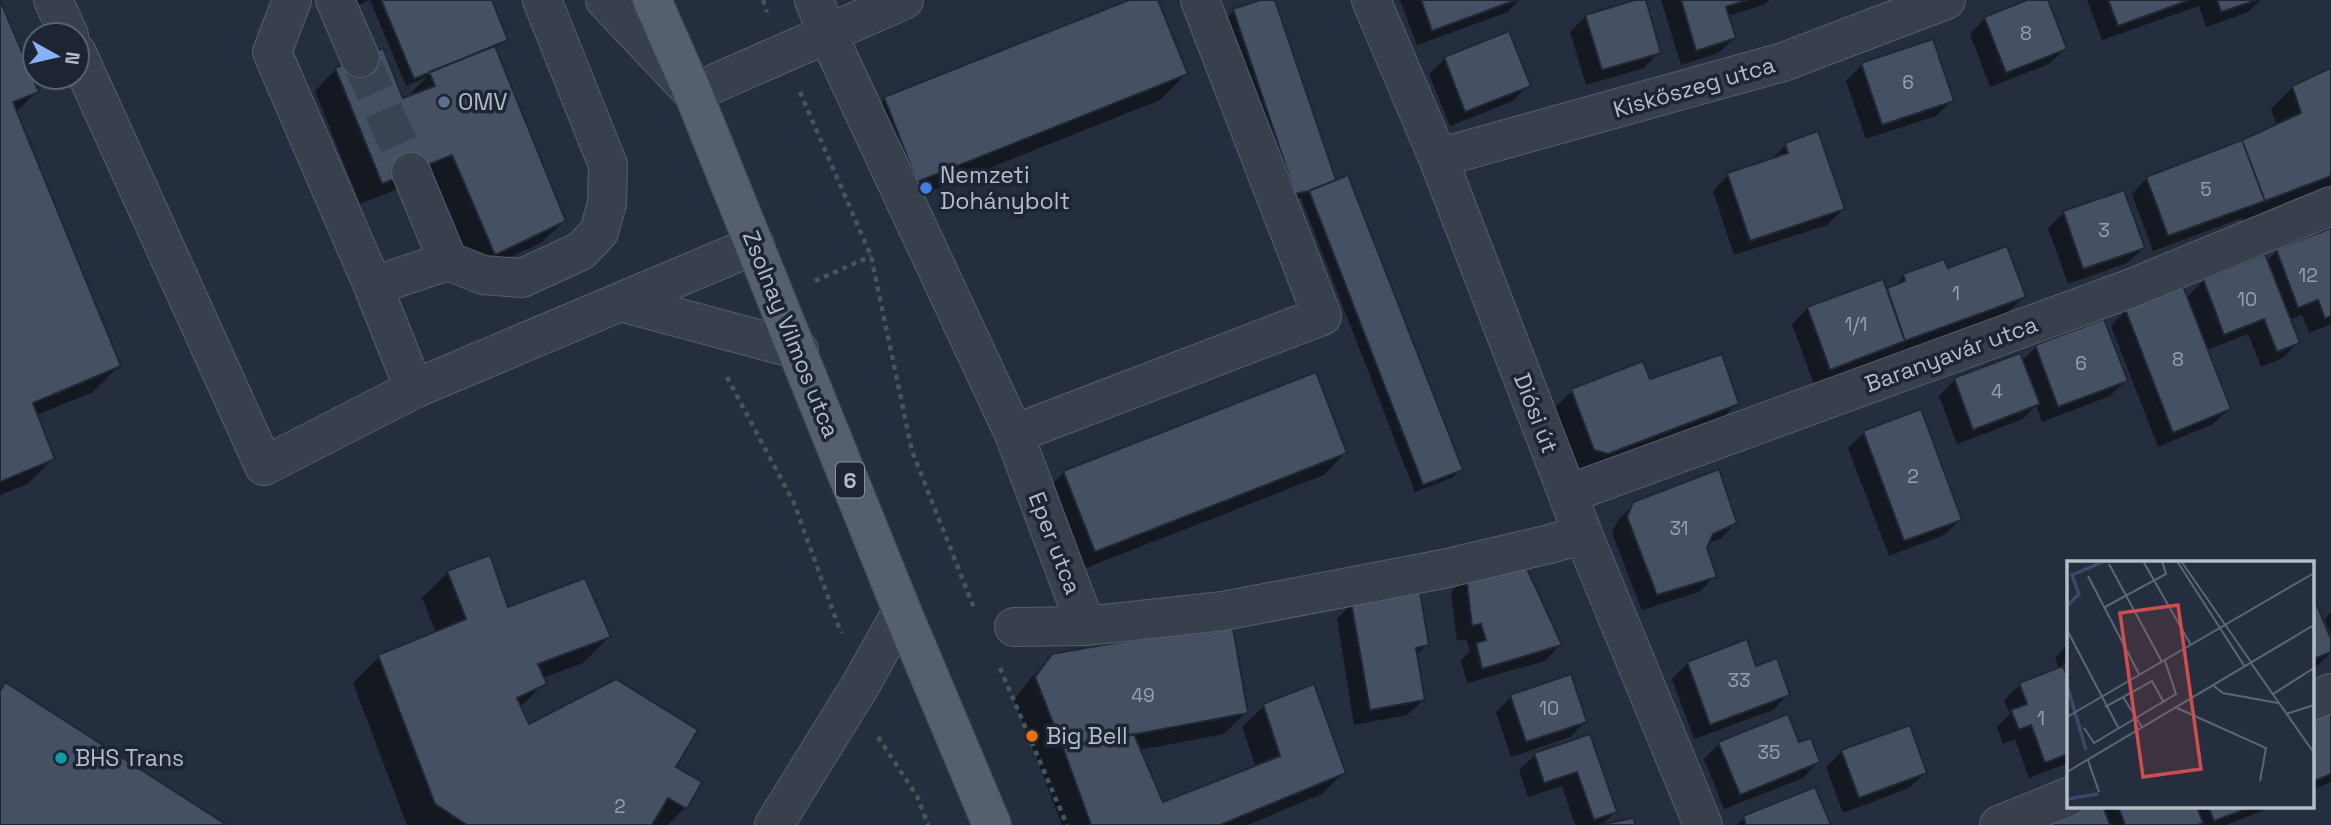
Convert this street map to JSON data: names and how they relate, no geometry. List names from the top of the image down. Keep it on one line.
{"streets":{"main road":["Zsolnay Vilmos utca","6"],"street":["Kiskőszeg utca","Baranyavár utca","Diósi út","Eper utca"]},"crossings":[["Kiskőszeg utca","Diósi út"],["Baranyavár utca","Diósi út"]],"places":["OMV","Nemzeti Dohánybolt","Big Bell","BHS Trans"],"house_numbers":["8","6","5","3","12","1","10","1/1","8","6","4","2","31","33","49","10","1","35","2"],"north":"right"}
